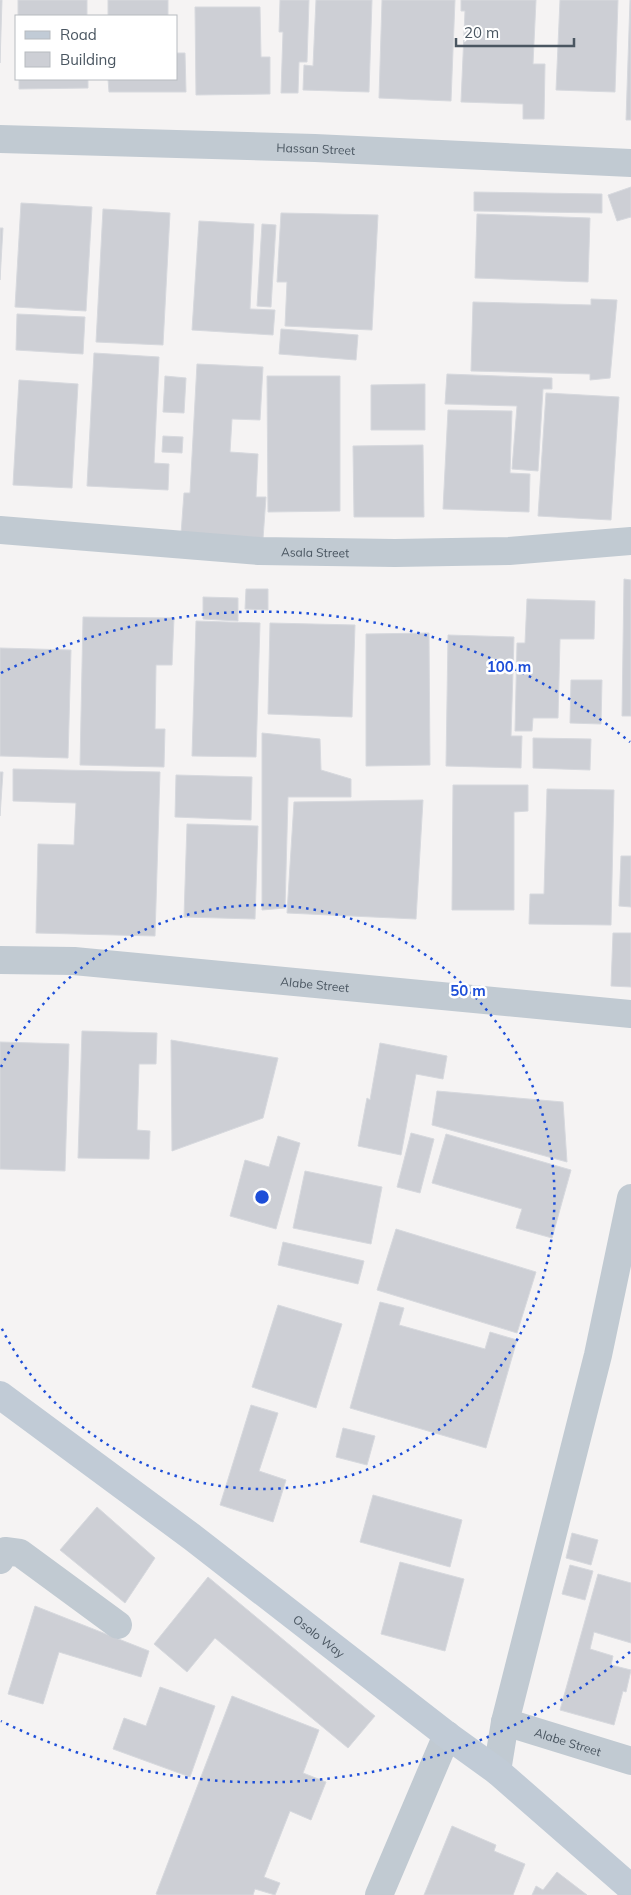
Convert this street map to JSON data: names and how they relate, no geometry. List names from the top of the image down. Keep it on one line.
{"streets":{"main road":["Osolo Way"],"street":["Hassan Street","Asala Street","Alabe Street"]},"legend":["Road","Building"],"scale_bar":"20 m","rings":["100 m","50 m"]}
